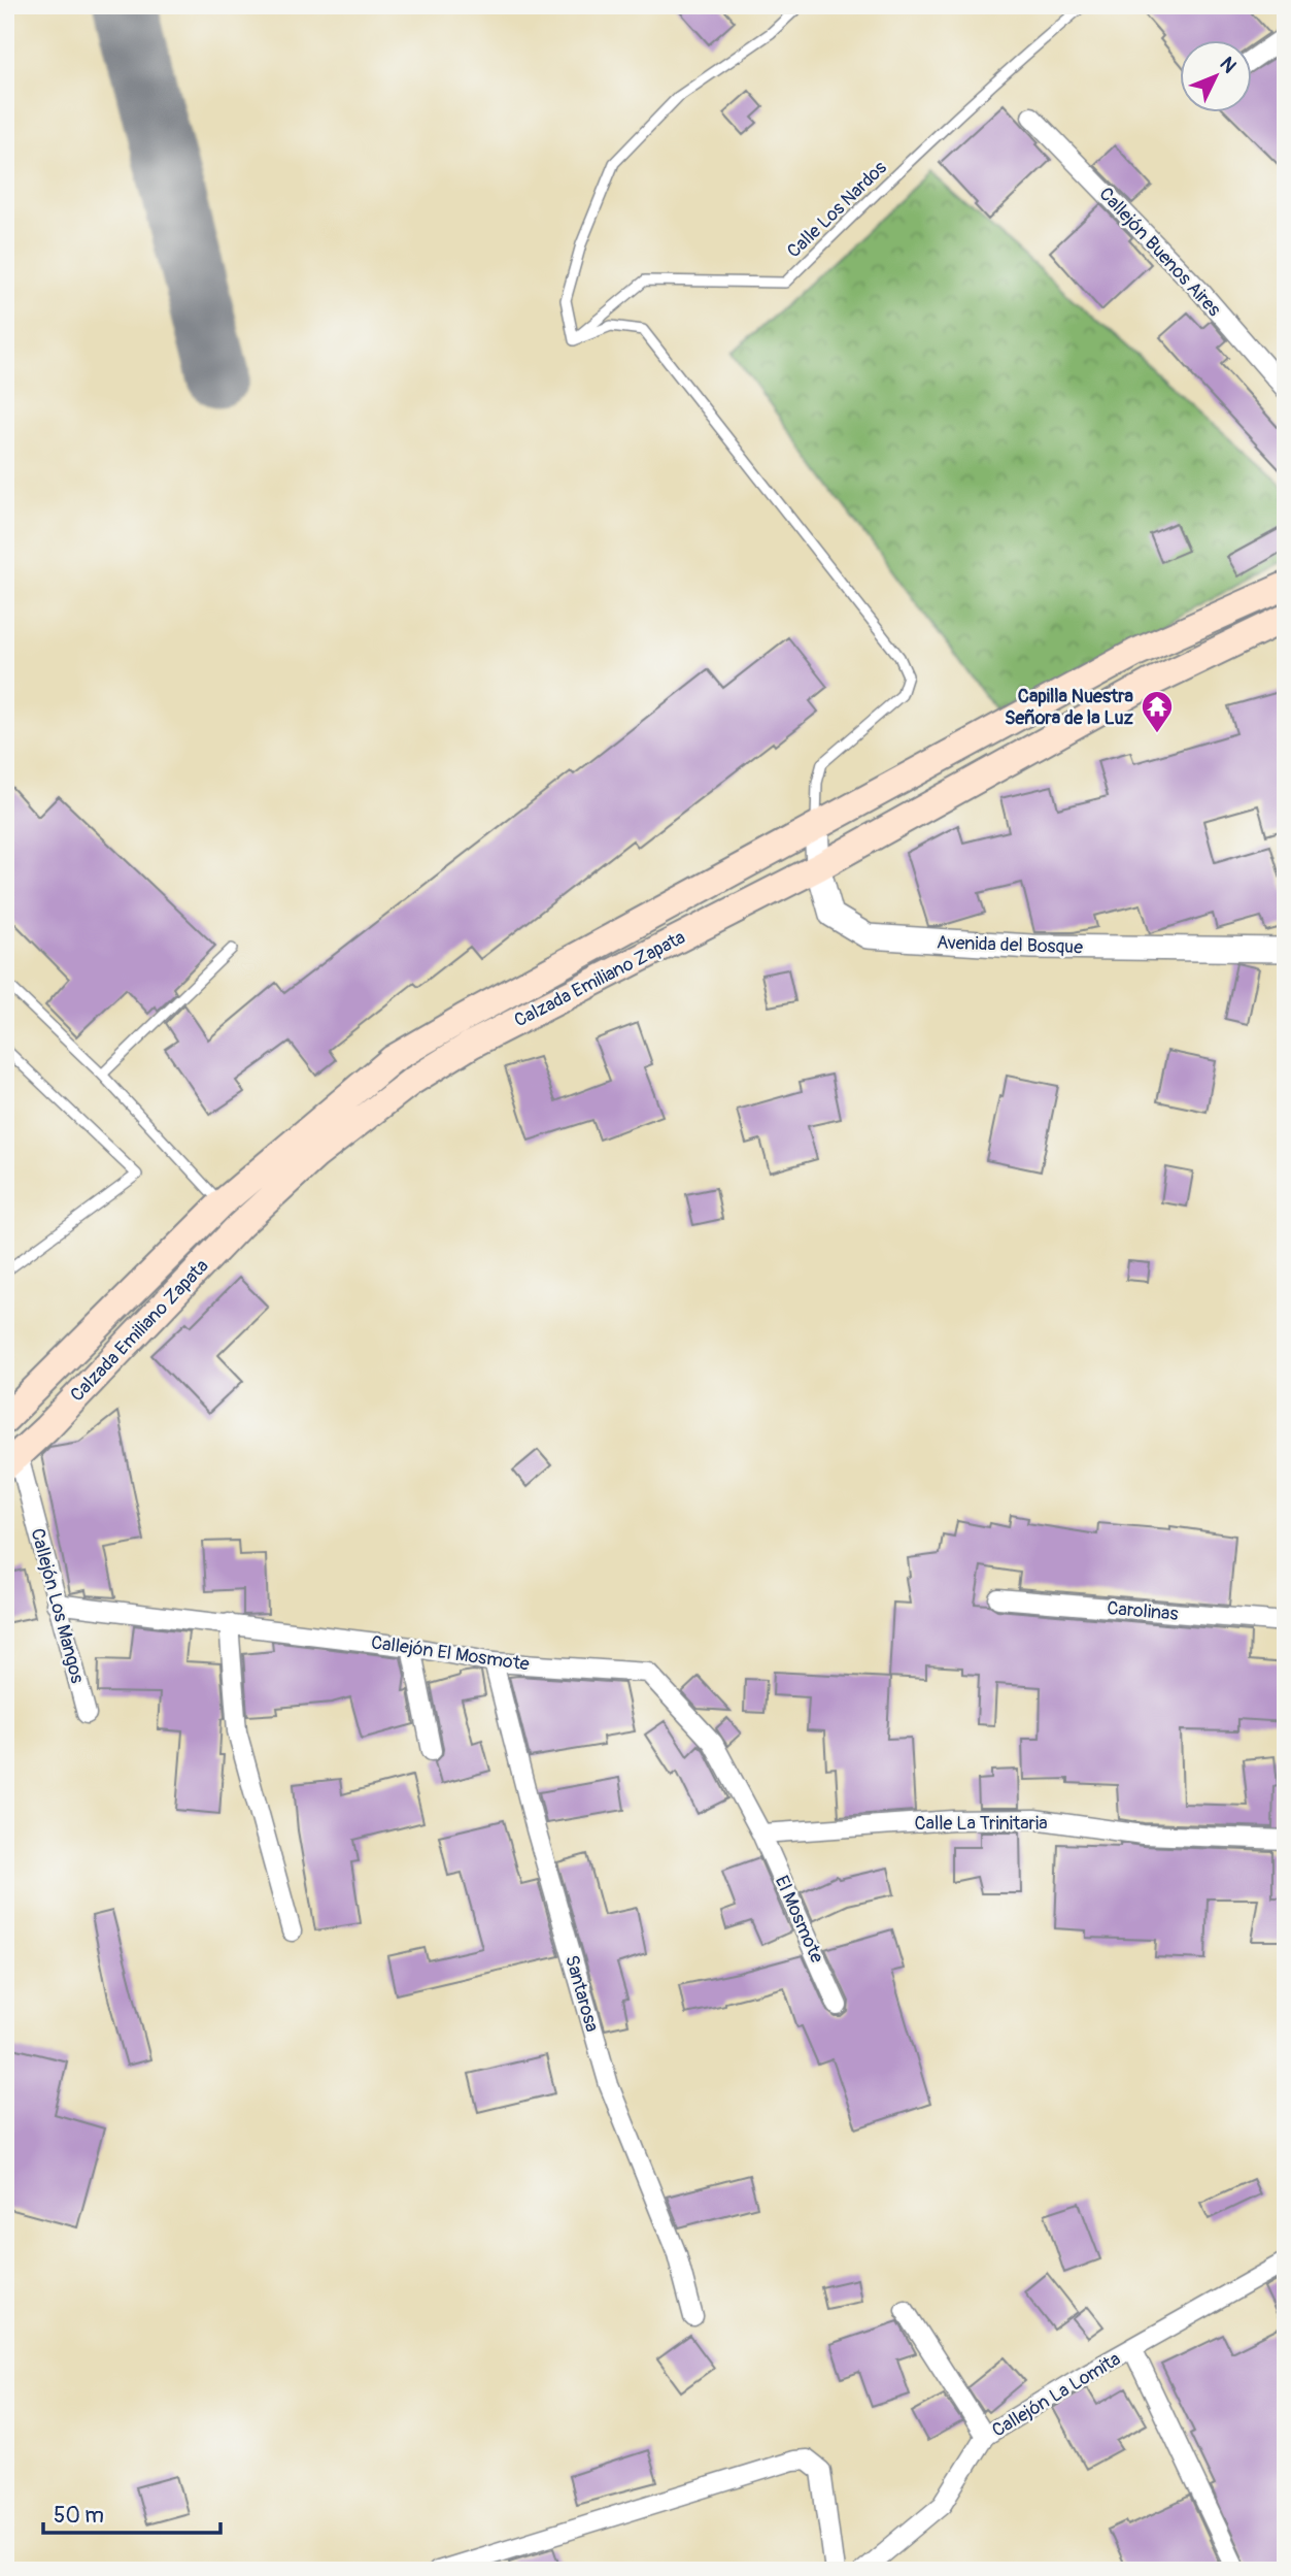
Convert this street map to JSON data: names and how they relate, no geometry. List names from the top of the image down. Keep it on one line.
{"streets":{"main road":["Calzada Emiliano Zapata"],"street":["Callejón Buenos Aires","Avenida del Bosque","Callejón Los Mangos","Carolinas","Callejón El Mosmote","Calle La Trinitaria","El Mosmote","Santarosa","Callejón La Lomita"],"lane":["Calle Los Nardos"]},"crossings":[["Avenida del Bosque","Calzada Emiliano Zapata"],["Calzada Emiliano Zapata","Callejón Los Mangos"],["Callejón Los Mangos","Callejón El Mosmote"],["Callejón El Mosmote","Calle La Trinitaria"],["Callejón El Mosmote","El Mosmote"],["Callejón El Mosmote","Santarosa"],["Calle La Trinitaria","El Mosmote"]],"places":{"temple":["Capilla Nuestra Señora de la Luz"]},"scale_bar":"50 m","north":"top right"}
